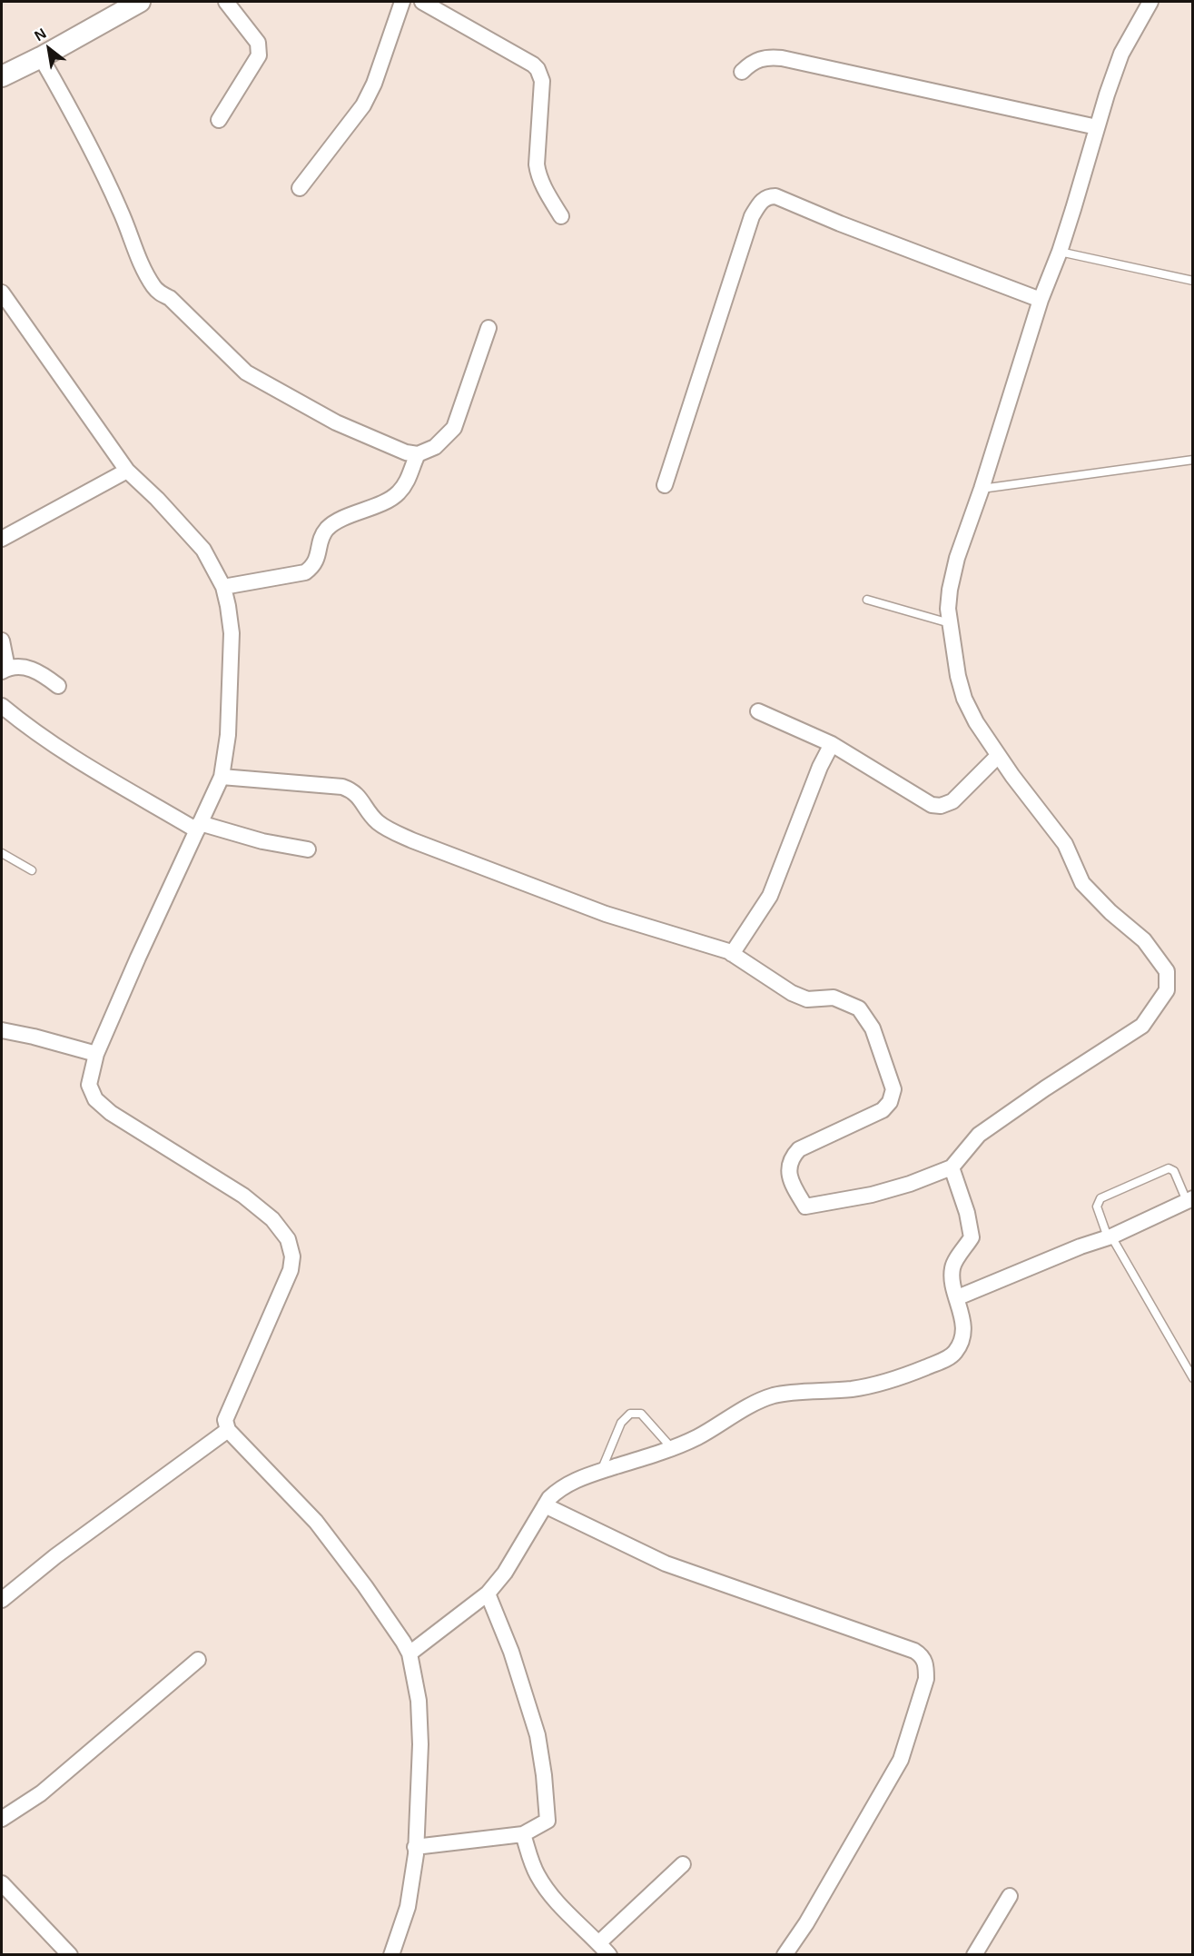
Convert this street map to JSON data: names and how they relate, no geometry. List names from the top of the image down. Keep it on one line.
{"north":"top left"}
